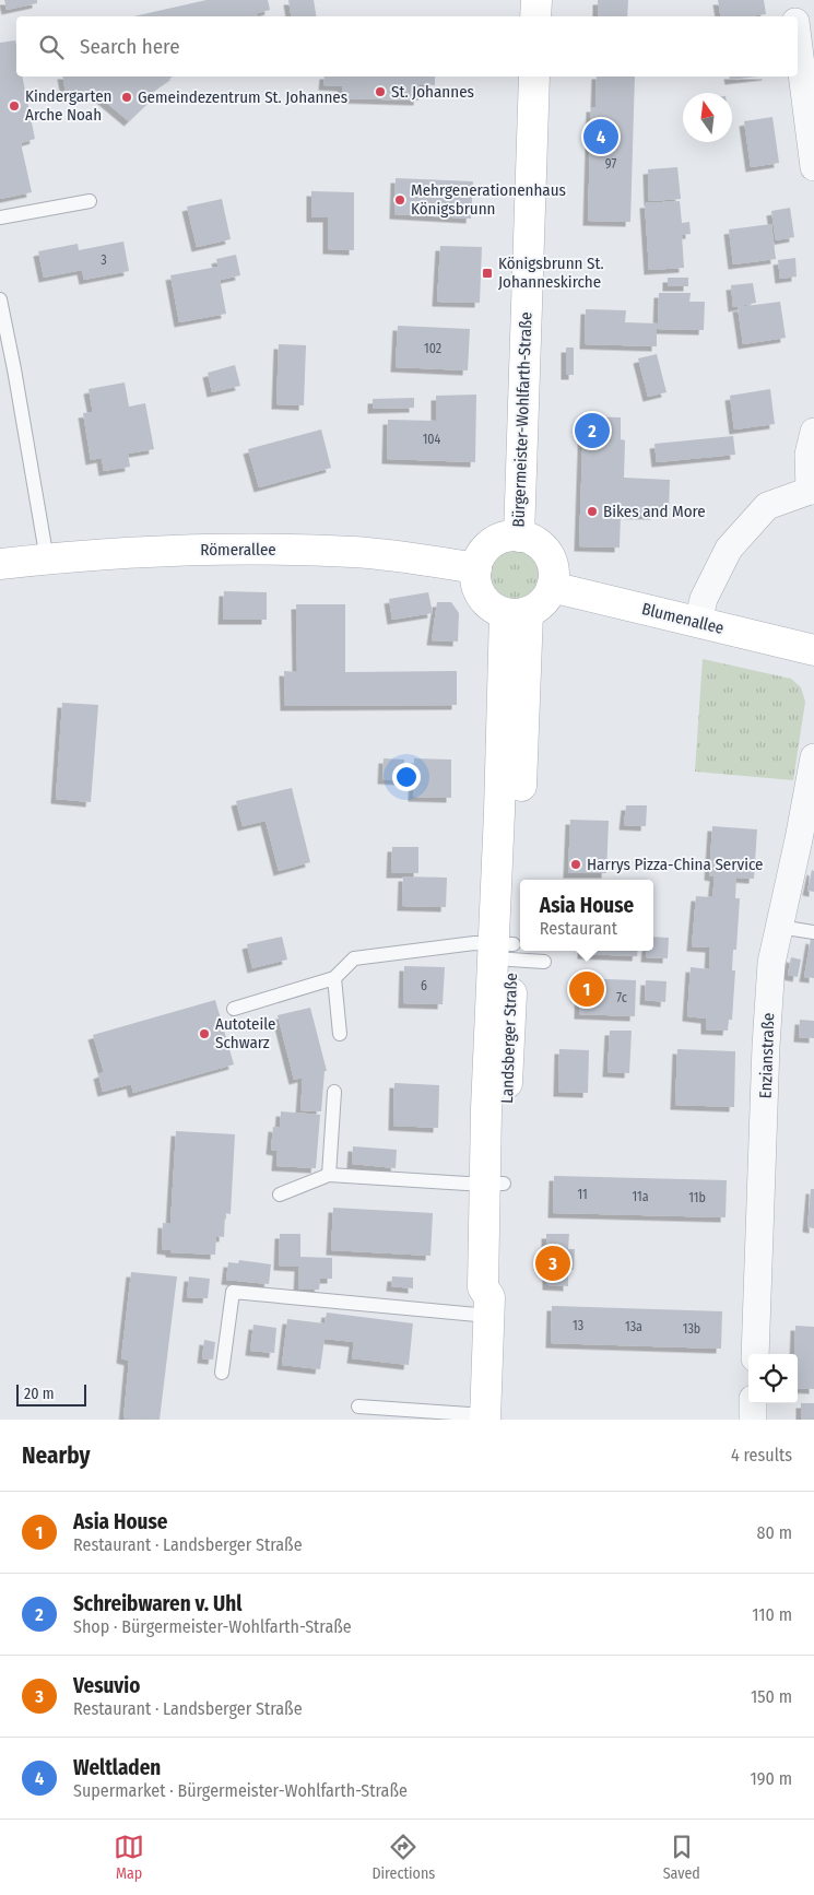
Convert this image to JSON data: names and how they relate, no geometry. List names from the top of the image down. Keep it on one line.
{"streets":{"street":["Bürgermeister-Wohlfarth-Straße","Römerallee","Blumenallee","Landsberger Straße","Enzianstraße"]},"crossings":[["Bürgermeister-Wohlfarth-Straße","Römerallee"],["Bürgermeister-Wohlfarth-Straße","Blumenallee"],["Bürgermeister-Wohlfarth-Straße","Landsberger Straße"],["Römerallee","Blumenallee"],["Römerallee","Landsberger Straße"],["Blumenallee","Landsberger Straße"]],"places":{"other":["St. Johannes","Gemeindezentrum St. Johannes","Kindergarten Arche Noah","Mehrgenerationenhaus Königsbrunn","Bikes and More","Harrys Pizza-China Service","Autoteile Schwarz"],"transit":["Königsbrunn St. Johanneskirche"]},"house_numbers":["97","3","102","104","6","7c","11","11a","11b","13","13a","13b"],"scale_bar":"20 m","north":"top","page":{"search":"Search here","pins":["4","2","1","3"],"popup":["Asia House","Restaurant"],"scale":"20 m","heading":["Nearby","4 results"],"list":[{"mark":"1","name":"Asia House","note":"Restaurant · Landsberger Straße","value":"80 m"},{"mark":"2","name":"Schreibwaren v. Uhl","note":"Shop · Bürgermeister-Wohlfarth-Straße","value":"110 m"},{"mark":"3","name":"Vesuvio","note":"Restaurant · Landsberger Straße","value":"150 m"},{"mark":"4","name":"Weltladen","note":"Supermarket · Bürgermeister-Wohlfarth-Straße","value":"190 m"}],"nav":["Map","Directions","Saved"]}}
